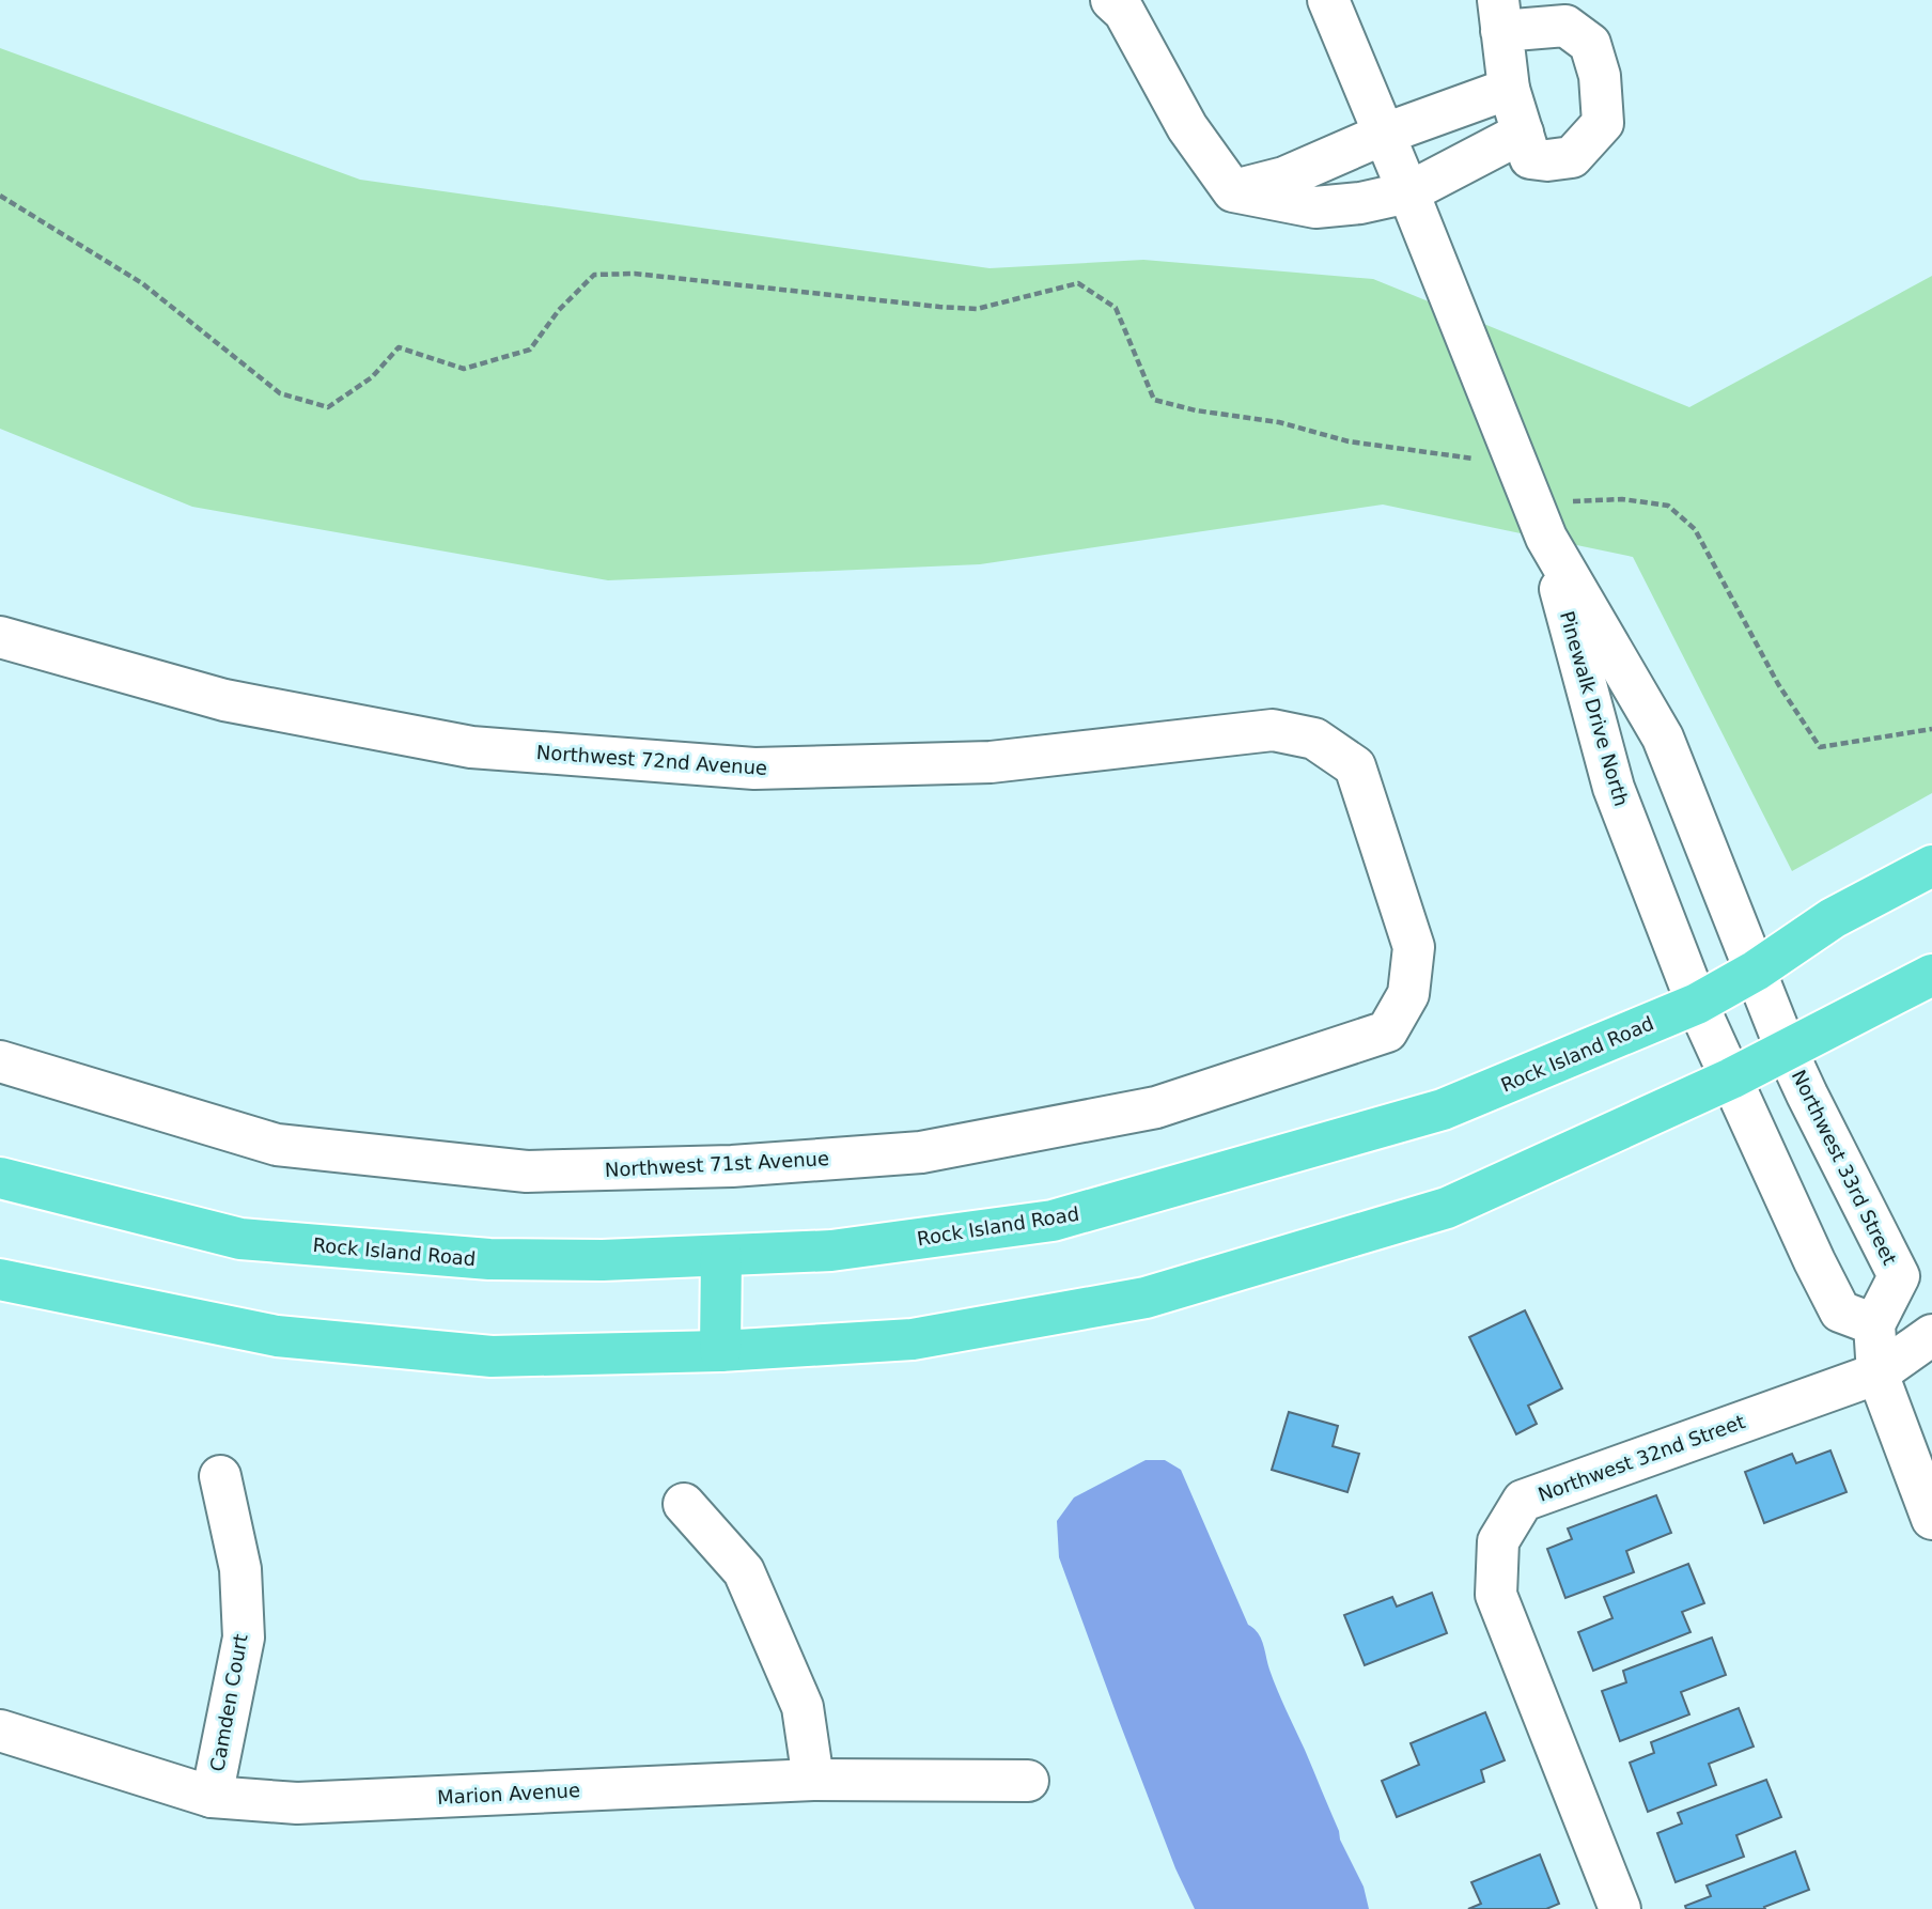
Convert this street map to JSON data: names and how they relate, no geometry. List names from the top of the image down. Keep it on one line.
{"streets":{"main road":["Rock Island Road"],"street":["Pinewalk Drive North","Northwest 72nd Avenue","Northwest 71st Avenue","Northwest 33rd Street","Northwest 32nd Street","Camden Court","Marion Avenue"]},"crossings":[["Pinewalk Drive North","Rock Island Road"],["Pinewalk Drive North","Northwest 33rd Street"],["Northwest 72nd Avenue","Northwest 71st Avenue"],["Camden Court","Marion Avenue"]]}
